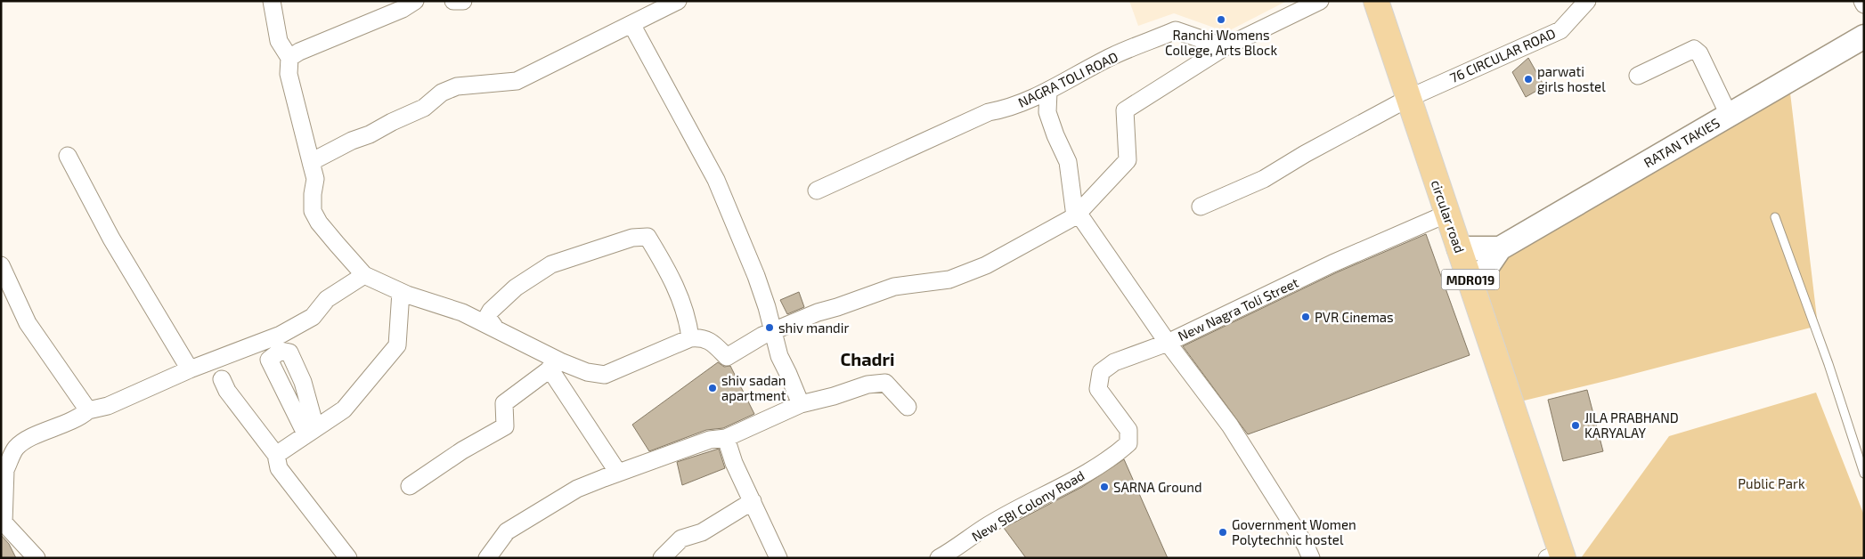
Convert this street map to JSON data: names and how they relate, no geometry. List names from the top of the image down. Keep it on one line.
{"streets":{"main road":["circular road","MDR019"],"street":["76 CIRCULAR ROAD","NAGRA TOLI ROAD","RATAN TAKIES","New Nagra Toli Street","New SBI Colony Road"]},"crossings":[["76 CIRCULAR ROAD","circular road"],["RATAN TAKIES","circular road"],["circular road","New Nagra Toli Street"],["New Nagra Toli Street","New SBI Colony Road"]],"districts":["Chadri"],"parks":["Public Park"],"places":["Ranchi Womens College, Arts Block","parwati girls hostel","PVR Cinemas","shiv mandir","shiv sadan apartment","JILA PRABHAND KARYALAY","SARNA Ground","Government Women Polytechnic hostel"]}
